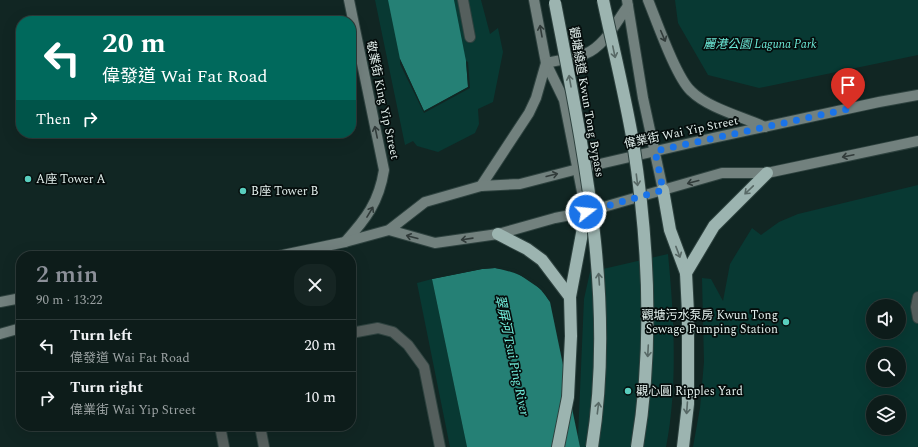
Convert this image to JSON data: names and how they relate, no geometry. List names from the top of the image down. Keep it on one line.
{"streets":{"highway":["觀塘繞道 Kwun Tong Bypass"],"main road":["敬業街 King Yip Street","偉業街 Wai Yip Street"]},"crossings":[["敬業街 King Yip Street","偉業街 Wai Yip Street"]],"one_way":["敬業街 King Yip Street"],"water":["翠屏河 Tsui Ping River"],"parks":["麗港公園 Laguna Park"],"places":["A座 Tower A","B座 Tower B","觀塘污水泵房 Kwun Tong Sewage Pumping Station","觀心圓 Ripples Yard"],"page":{"turn":["20 m","偉發道 Wai Fat Road"],"then":"Then","heading":["2 min","90 m · 13:22"],"list":[{"name":"Turn left","note":"偉發道 Wai Fat Road","value":"20 m"},{"name":"Turn right","note":"偉業街 Wai Yip Street","value":"10 m"}]}}
